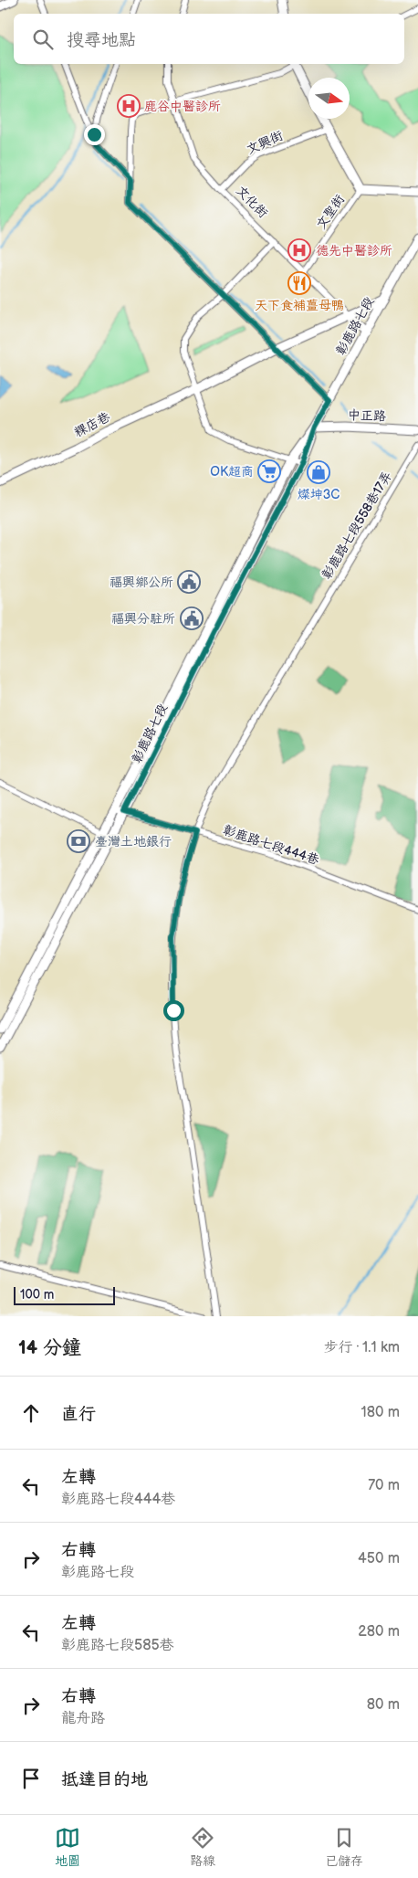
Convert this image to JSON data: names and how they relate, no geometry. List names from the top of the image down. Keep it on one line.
{"streets":{"main road":["文化街","彰鹿路七段","中正路","粿店巷"],"street":["文興街","文聖街","彰鹿路七段558巷17弄","彰鹿路七段444巷"]},"crossings":[["文興街","文化街"],["文化街","文聖街"],["文化街","彰鹿路七段"],["文化街","粿店巷"],["彰鹿路七段","中正路"],["彰鹿路七段","粿店巷"],["彰鹿路七段","彰鹿路七段444巷"],["彰鹿路七段558巷17弄","彰鹿路七段444巷"]],"places":{"hospital":["鹿谷中醫診所","德先中醫診所"],"restaurant":["天下食補薑母鴨"],"supermarket":["OK超商"],"shop":["燦坤3C"],"public building":["福興鄉公所","福興分駐所"],"bank":["臺灣土地銀行"]},"scale_bar":"100 m","north":"right","page":{"search":"搜尋地點","scale":"100 m","heading":["14 分鐘","步行 · 1.1 km"],"list":[["直行","180 m"],["左轉","彰鹿路七段444巷","70 m"],["右轉","彰鹿路七段","450 m"],["左轉","彰鹿路七段585巷","280 m"],["右轉","龍舟路","80 m"],"抵達目的地"],"nav":["地圖","路線","已儲存"]}}
